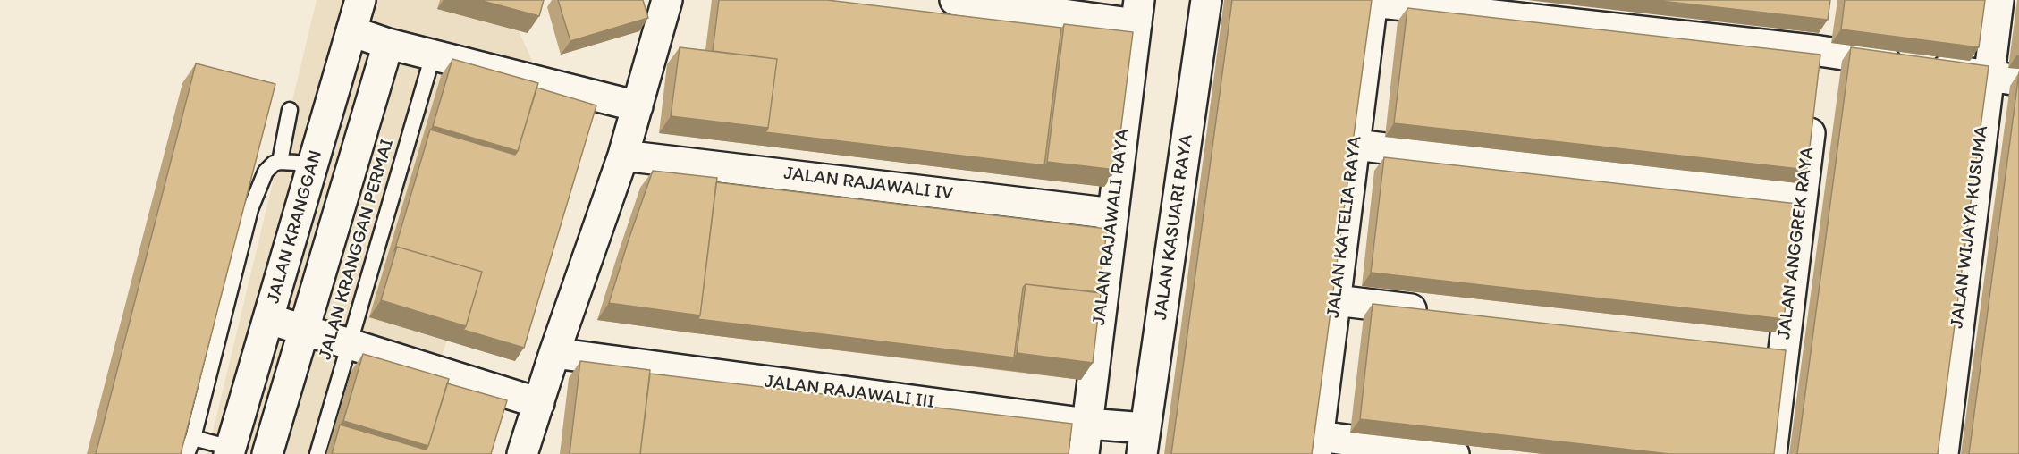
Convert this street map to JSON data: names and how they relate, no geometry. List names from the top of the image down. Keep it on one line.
{"streets":{"street":["JALAN RAJAWALI IV","JALAN KRANGGAN","JALAN RAJAWALI RAYA","JALAN KASUARI RAYA","JALAN KATELIA RAYA","JALAN WIJAYA KUSUMA","JALAN ANGGREK RAYA","JALAN RAJAWALI III"],"lane":["JALAN KRANGGAN PERMAI"]},"crossings":[["JALAN RAJAWALI IV","JALAN RAJAWALI RAYA"],["JALAN RAJAWALI RAYA","JALAN RAJAWALI III"],["JALAN KASUARI RAYA","JALAN RAJAWALI III"]]}
